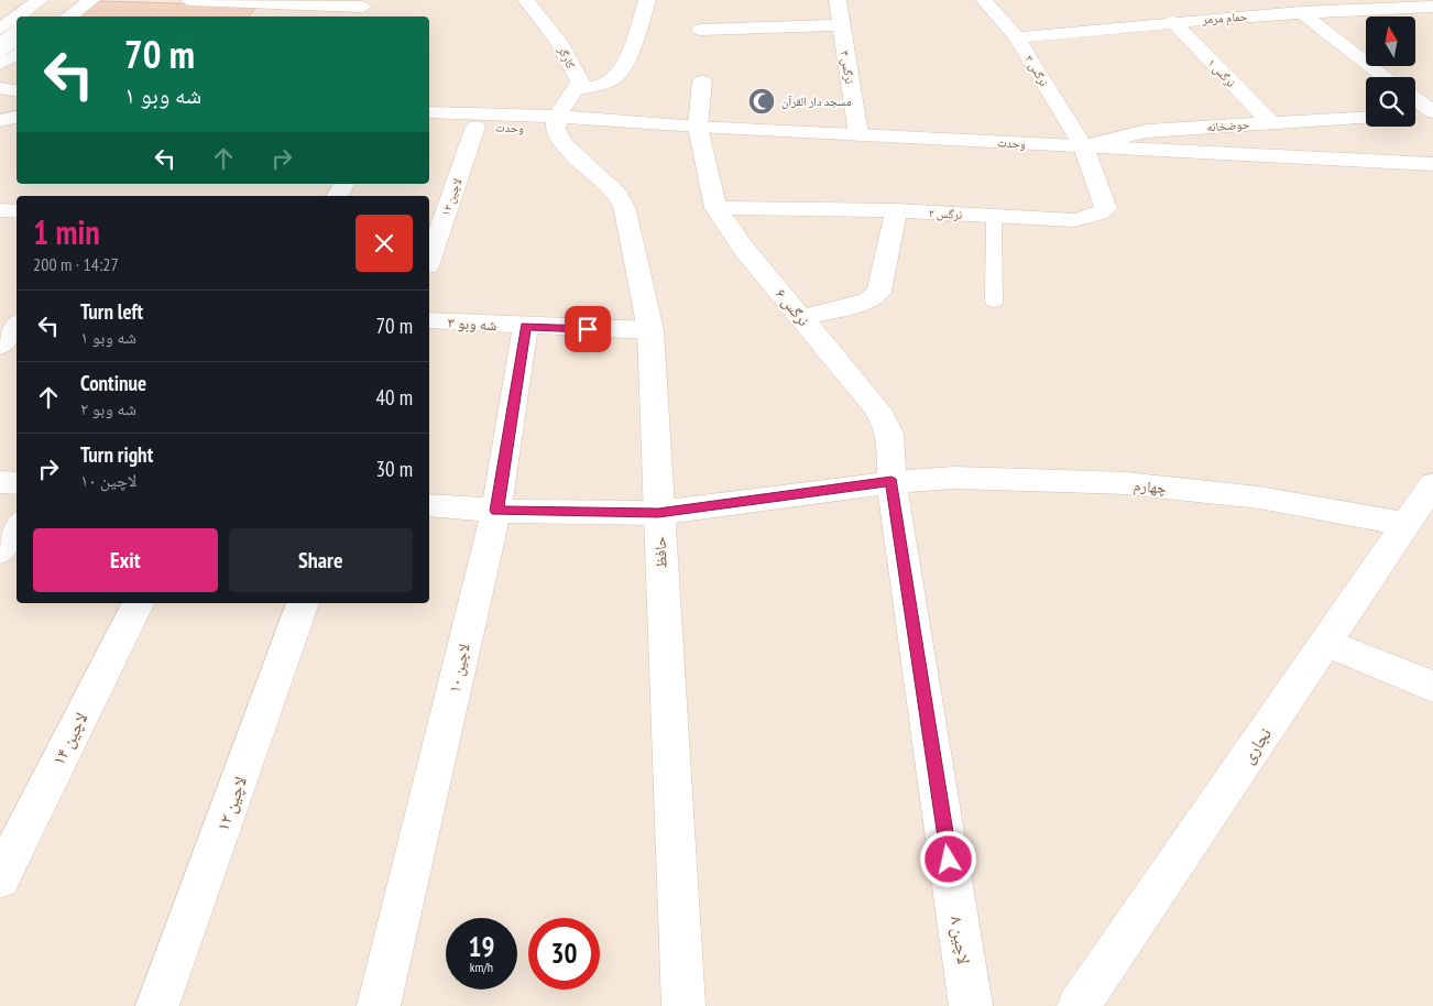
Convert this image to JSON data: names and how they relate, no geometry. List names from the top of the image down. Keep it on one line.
{"streets":{"street":["حمام مرمر","کارگر","نرگس ۴","نرگس ۳","نرگس ۱","حوضخانه","وحدت","لاچین ۱۲","نرگس ۲","نرگس ۶","شه وبو ۳","چهارم","حافظ","لاچین ۱۰","لاچین ۱۴","نجاری","لاچین ۸"]},"crossings":[["حمام مرمر","نرگس ۳"],["حمام مرمر","نرگس ۱"],["کارگر","وحدت"],["کارگر","حافظ"],["نرگس ۴","وحدت"],["نرگس ۳","حوضخانه"],["نرگس ۳","وحدت"],["نرگس ۳","نرگس ۲"],["نرگس ۱","حوضخانه"],["حوضخانه","وحدت"],["حوضخانه","نرگس ۲"],["وحدت","لاچین ۱۲"],["وحدت","نرگس ۲"],["وحدت","نرگس ۶"],["وحدت","حافظ"],["نرگس ۲","نرگس ۶"],["نرگس ۶","چهارم"],["نرگس ۶","لاچین ۸"],["شه وبو ۳","حافظ"],["شه وبو ۳","لاچین ۱۰"],["چهارم","حافظ"],["چهارم","لاچین ۱۰"],["چهارم","نجاری"],["چهارم","لاچین ۸"]],"places":{"mosque":["مسجد دار القرآن"]},"north":"top","page":{"turn":["70 m","شه وبو ۱"],"heading":["1 min","200 m · 14:27"],"list":[{"name":"Turn left","note":"شه وبو ۱","value":"70 m"},{"name":"Continue","note":"شه وبو ۲","value":"40 m"},{"name":"Turn right","note":"لاچین ۱۰","value":"30 m"}],"buttons":["Exit","Share"],"speed":"19 km/h","limit":"30"}}
